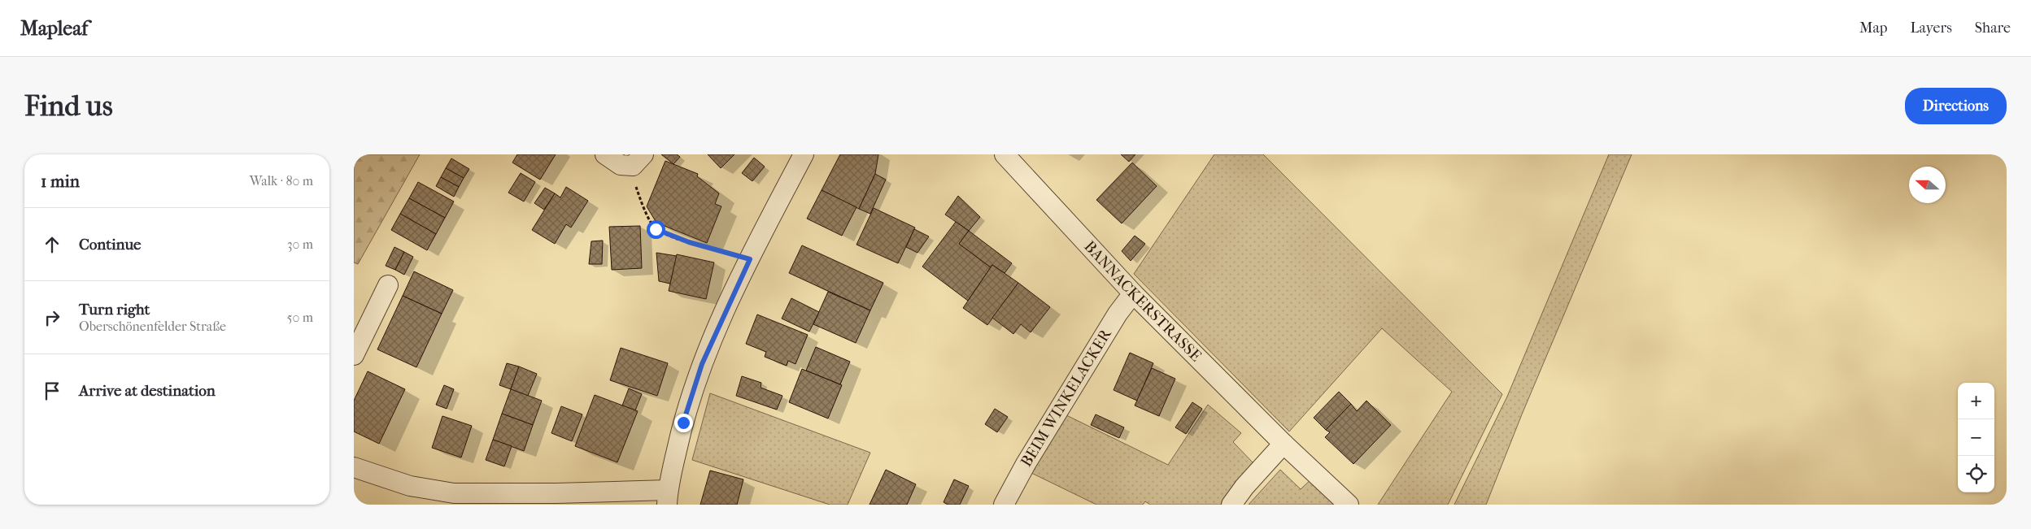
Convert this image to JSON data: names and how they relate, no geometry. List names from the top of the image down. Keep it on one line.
{"streets":{"street":["BANNACKERSTRASSE","BEIM WINKELACKER"]},"crossings":[["BANNACKERSTRASSE","BEIM WINKELACKER"]],"north":"left","page":{"header":"Mapleaf","nav":["Map","Layers","Share"],"buttons":"Directions","title":"Find us","heading":["1 min","Walk · 80 m"],"list":[["Continue","30 m"],["Turn right","Oberschönenfelder Straße","50 m"],"Arrive at destination"],"map_buttons":["+","−"]}}
